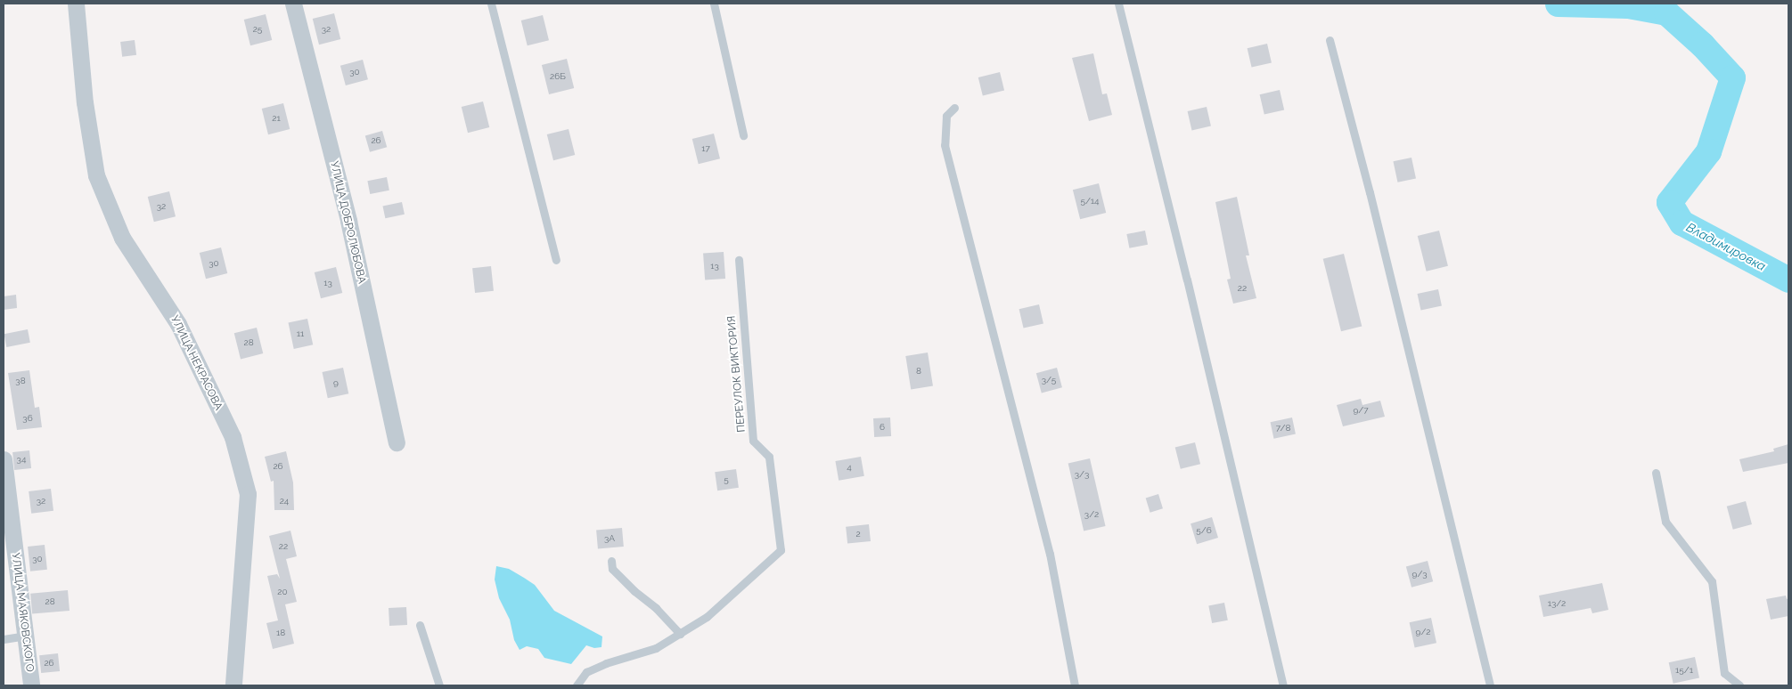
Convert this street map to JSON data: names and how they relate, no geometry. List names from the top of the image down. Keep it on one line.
{"streets":{"street":["УЛИЦА ДОБРОЛЮБОВА","УЛИЦА НЕКРАСОВА","УЛИЦА МАЯКОВСКОГО"],"lane":["ПЕРЕУЛОК ВИКТОРИЯ"]},"water":["Владимировка"],"house_numbers":["25","32","30","26Б","21","26","17","5/14","32","30","13","13","22","11","28","8","3/5","38","9","9/7","36","6","7/8","34","26","4","3/3","5","32","24","3/2","5/6","2","3А","22","30","9/3","20","28","13/2","9/2","18","26","15/1"]}
